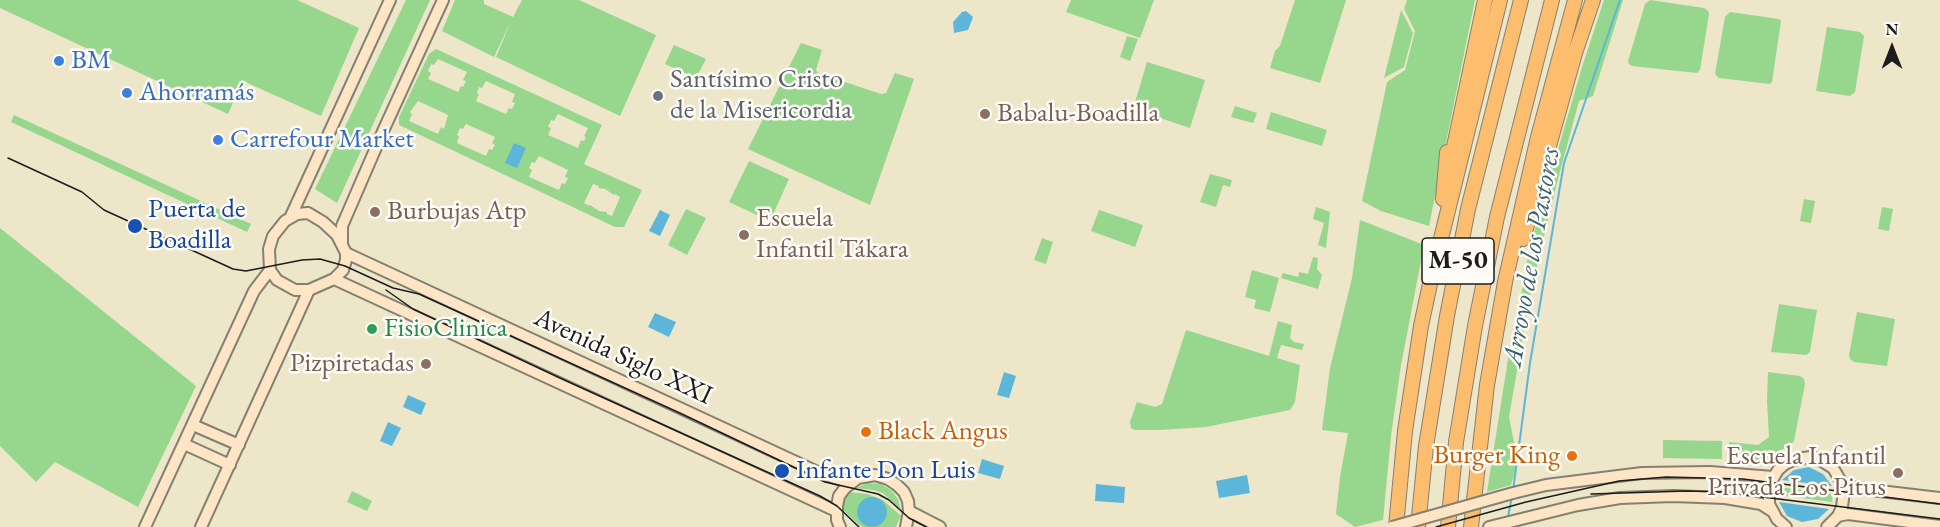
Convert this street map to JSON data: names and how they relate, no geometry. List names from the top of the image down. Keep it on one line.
{"streets":{"highway":["M-50"],"street":["Avenida Siglo XXI"]},"water":["Arroyo de los Pastores"],"places":["BM","Ahorramás","Santísimo Cristo de la Misericordia","Babalu-Boadilla","Carrefour Market","Burbujas Atp","Puerta de Boadilla","Escuela Infantil Tákara","FisioClinica","Pizpiretadas","Black Angus","Burger King","Infante Don Luis","Escuela Infantil Privada Los Pitus"],"north":"top"}
